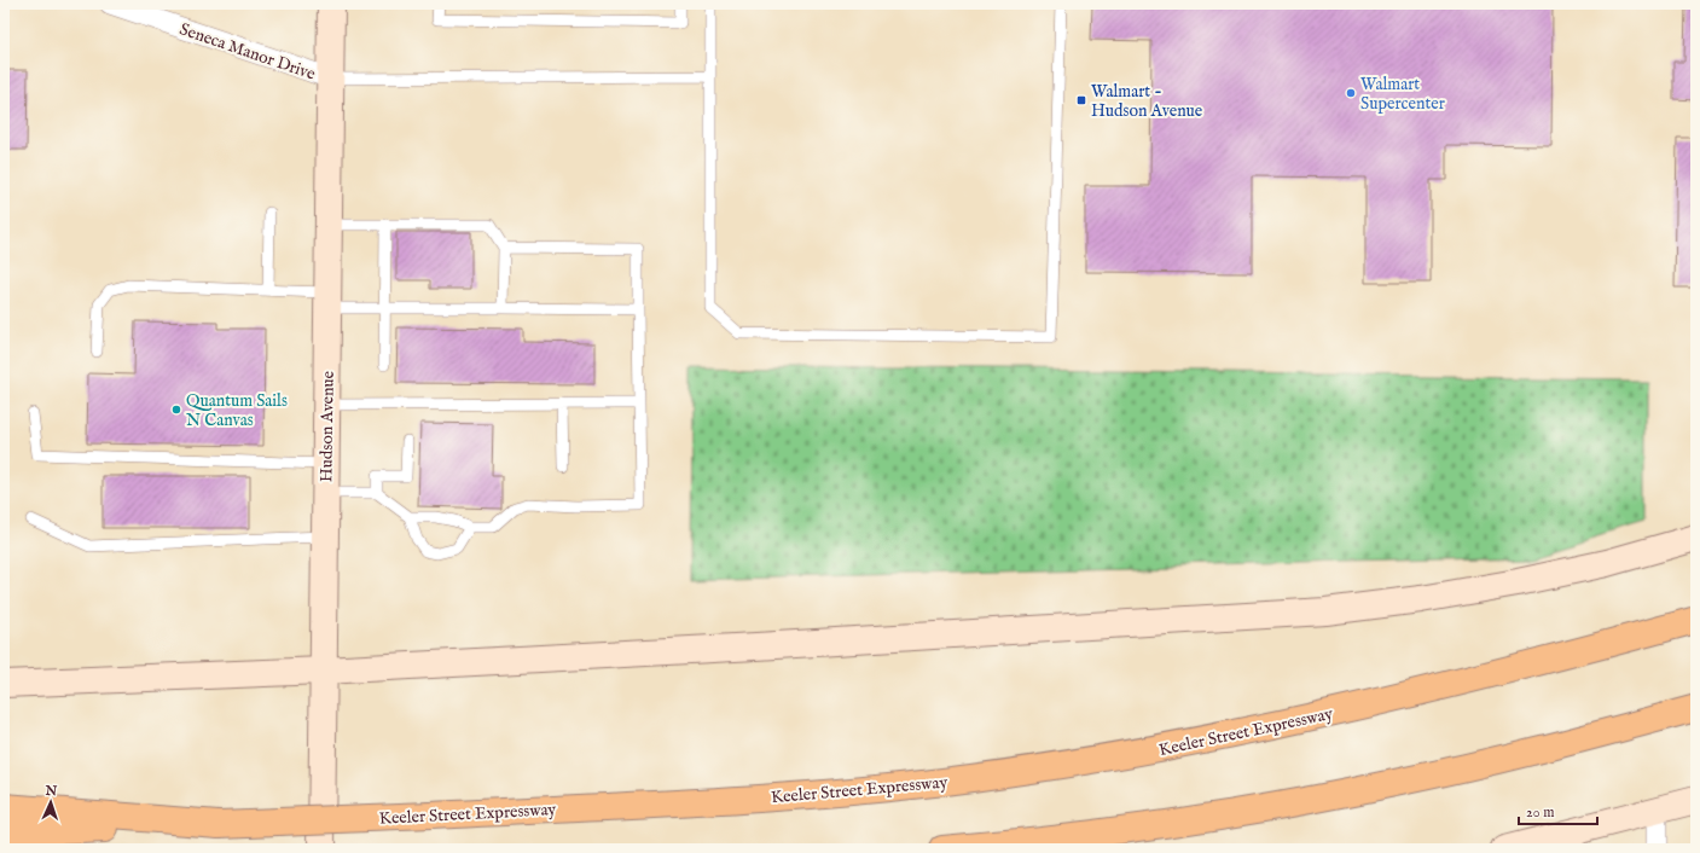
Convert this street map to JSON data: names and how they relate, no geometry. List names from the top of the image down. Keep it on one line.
{"streets":{"highway":["Keeler Street Expressway"],"main road":["Hudson Avenue"],"street":["Seneca Manor Drive"]},"crossings":[["Seneca Manor Drive","Hudson Avenue"]],"places":{"other":["Walmart Supercenter","Quantum Sails N Canvas"],"transit":["Walmart - Hudson Avenue"]},"scale_bar":"20 m","north":"top"}
